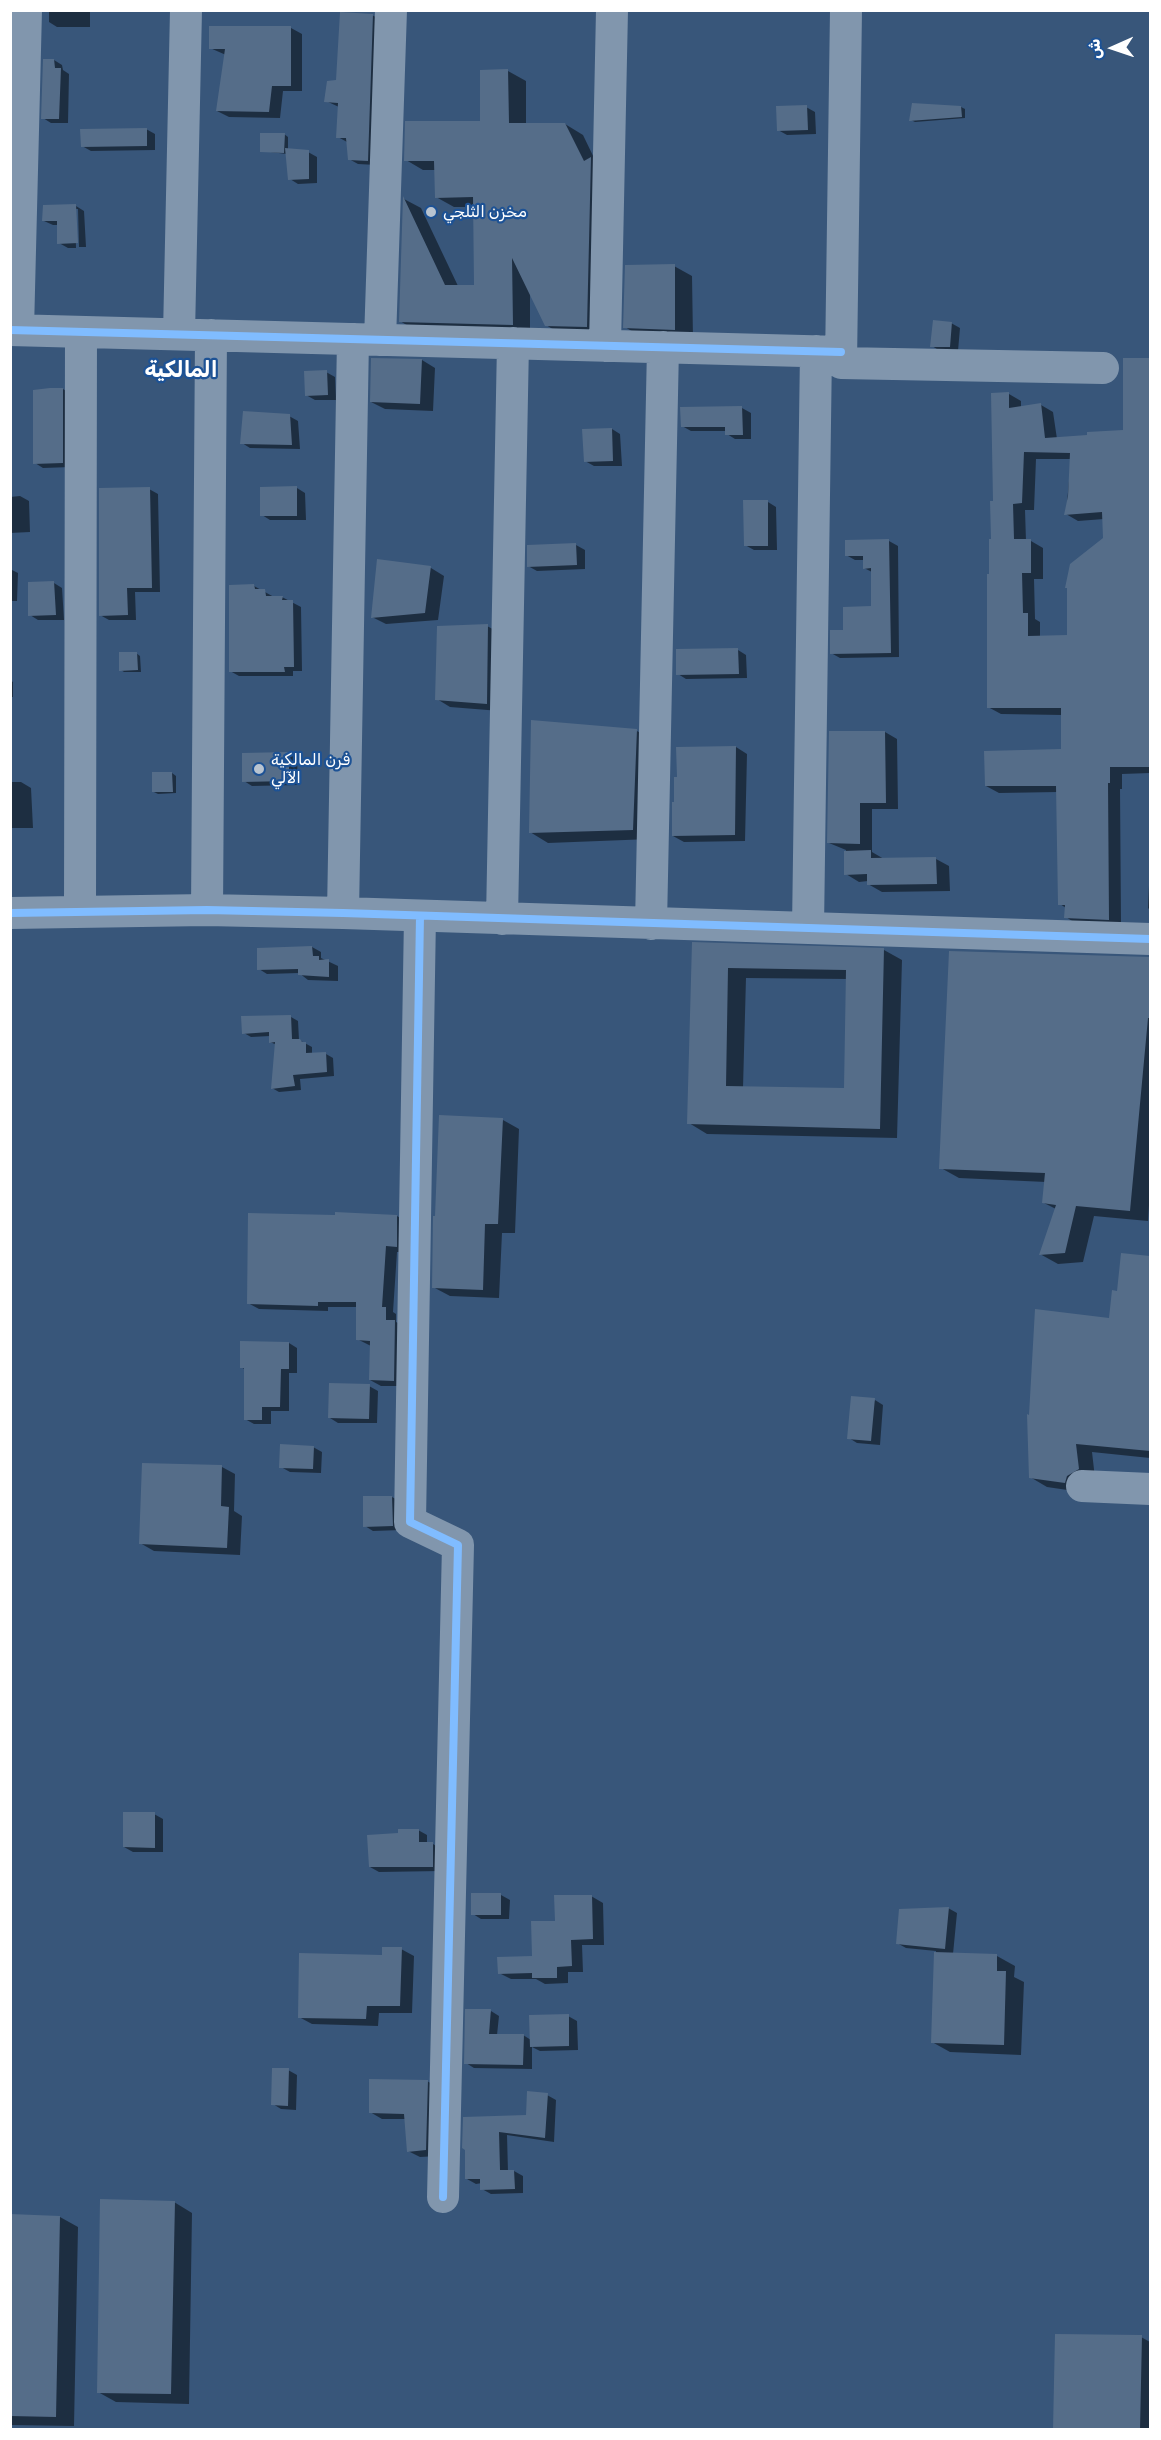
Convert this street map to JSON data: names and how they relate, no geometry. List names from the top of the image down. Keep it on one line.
{"districts":["المالكية"],"places":["مخزن الثلجي","فرن المالكية الآلي"],"north":"left"}
